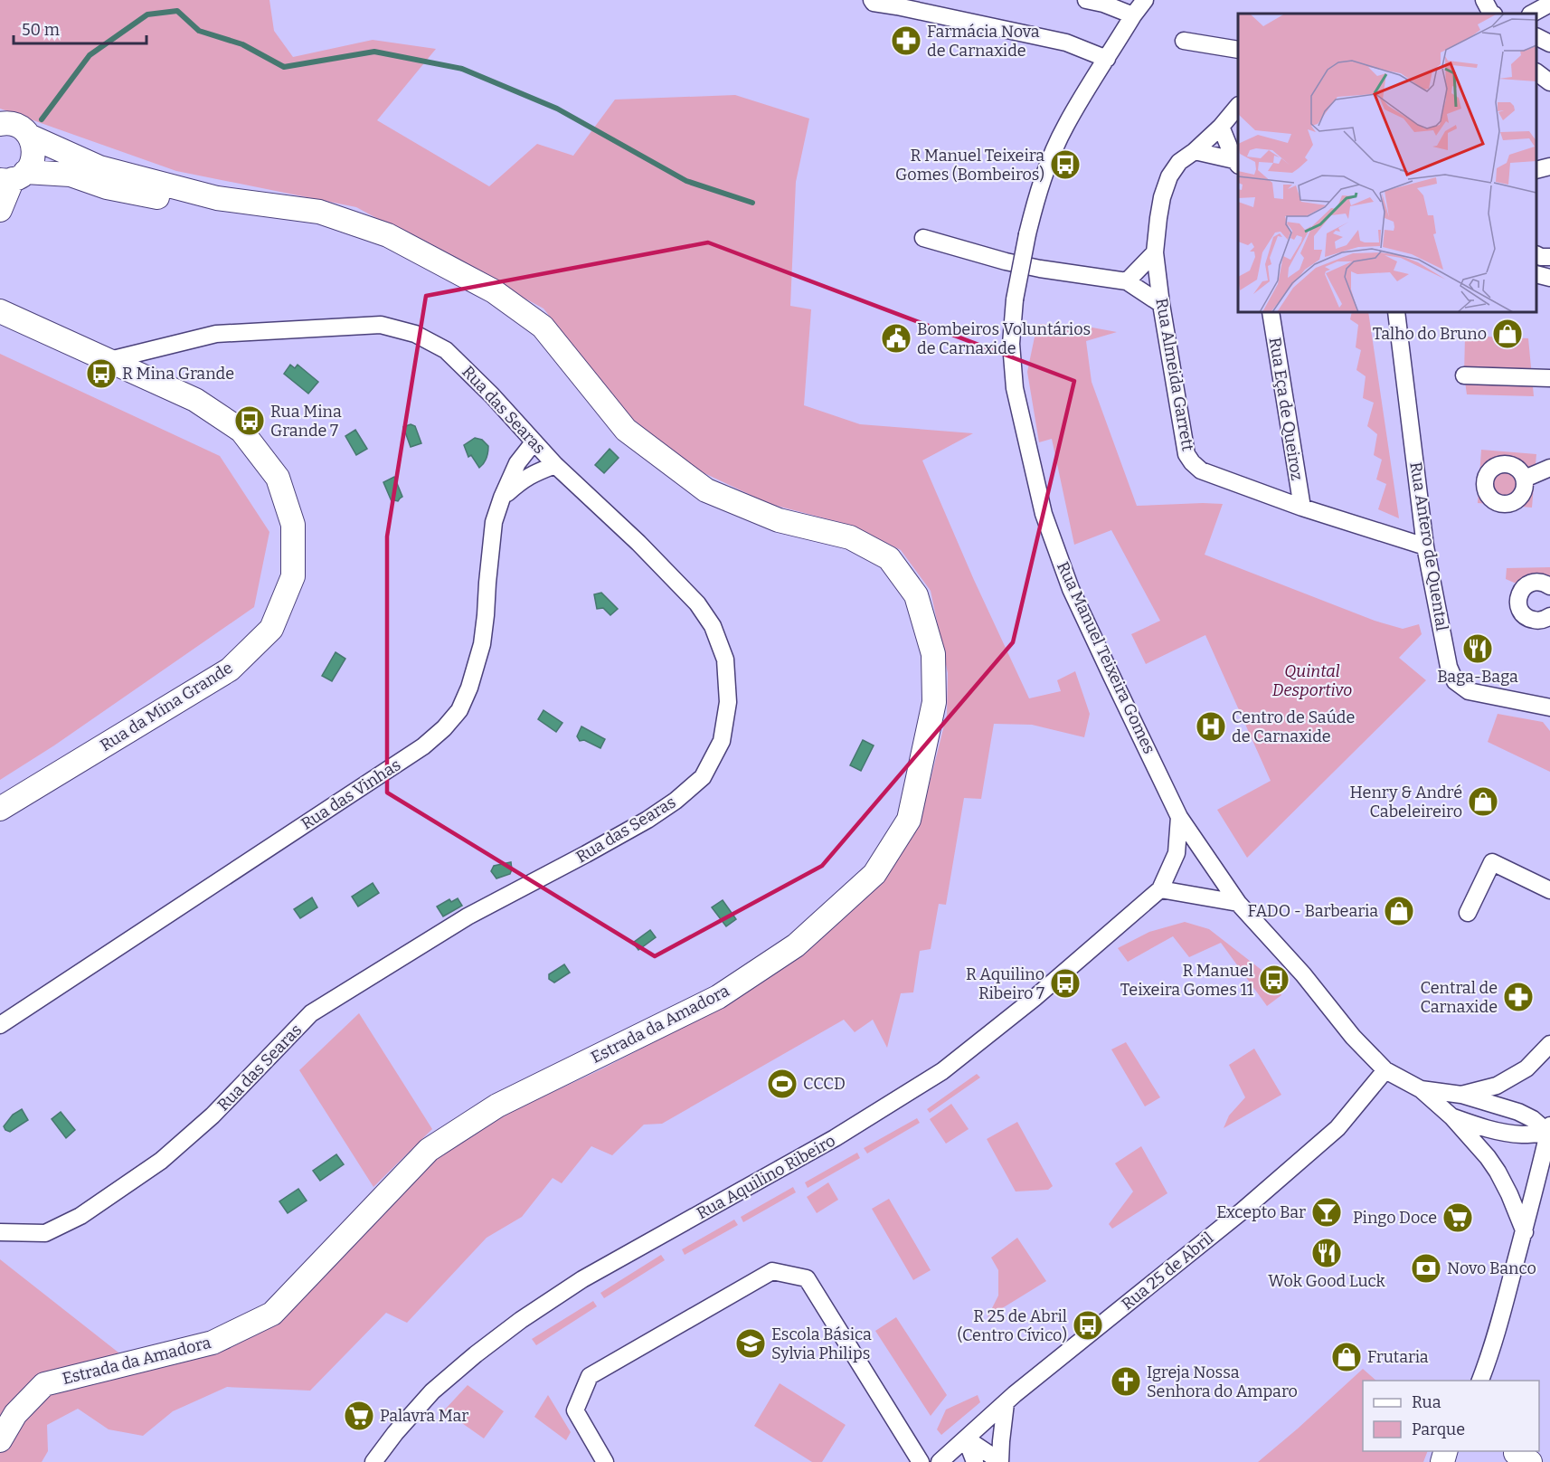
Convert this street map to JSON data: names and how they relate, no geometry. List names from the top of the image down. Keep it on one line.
{"streets":{"street":["Rua Almeida Garrett","Rua Eça de Queiroz","Rua das Searas","Rua Antero de Quental","Rua Manuel Teixeira Gomes","Rua da Mina Grande","Rua das Vinhas","Estrada da Amadora","Rua Aquilino Ribeiro","Rua 25 de Abril"]},"crossings":[["Rua Almeida Garrett","Rua Eça de Queiroz"],["Rua Almeida Garrett","Rua Antero de Quental"],["Rua das Searas","Rua da Mina Grande"],["Rua das Searas","Rua das Vinhas"],["Rua Manuel Teixeira Gomes","Rua Aquilino Ribeiro"],["Rua Manuel Teixeira Gomes","Rua 25 de Abril"]],"parks":["Quintal Desportivo"],"places":{"pharmacy":["Farmácia Nova de Carnaxide","Central de Carnaxide"],"bus stop":["R Manuel Teixeira Gomes (Bombeiros)","R Mina Grande","Rua Mina Grande 7","R Manuel Teixeira Gomes 11","R Aquilino Ribeiro 7","R 25 de Abril (Centro Cívico)"],"shop":["Talho do Bruno","Henry & André Cabeleireiro","FADO - Barbearia","Frutaria"],"public building":["Bombeiros Voluntários de Carnaxide"],"restaurant":["Baga-Baga","Wok Good Luck"],"hospital":["Centro de Saúde de Carnaxide"],"sports":["CCCD"],"bar":["Excepto Bar"],"supermarket":["Pingo Doce","Palavra Mar"],"bank":["Novo Banco"],"school or university":["Escola Básica Sylvia Philips"],"church":["Igreja Nossa Senhora do Amparo"]},"legend":["Rua","Parque"],"scale_bar":"50 m"}
